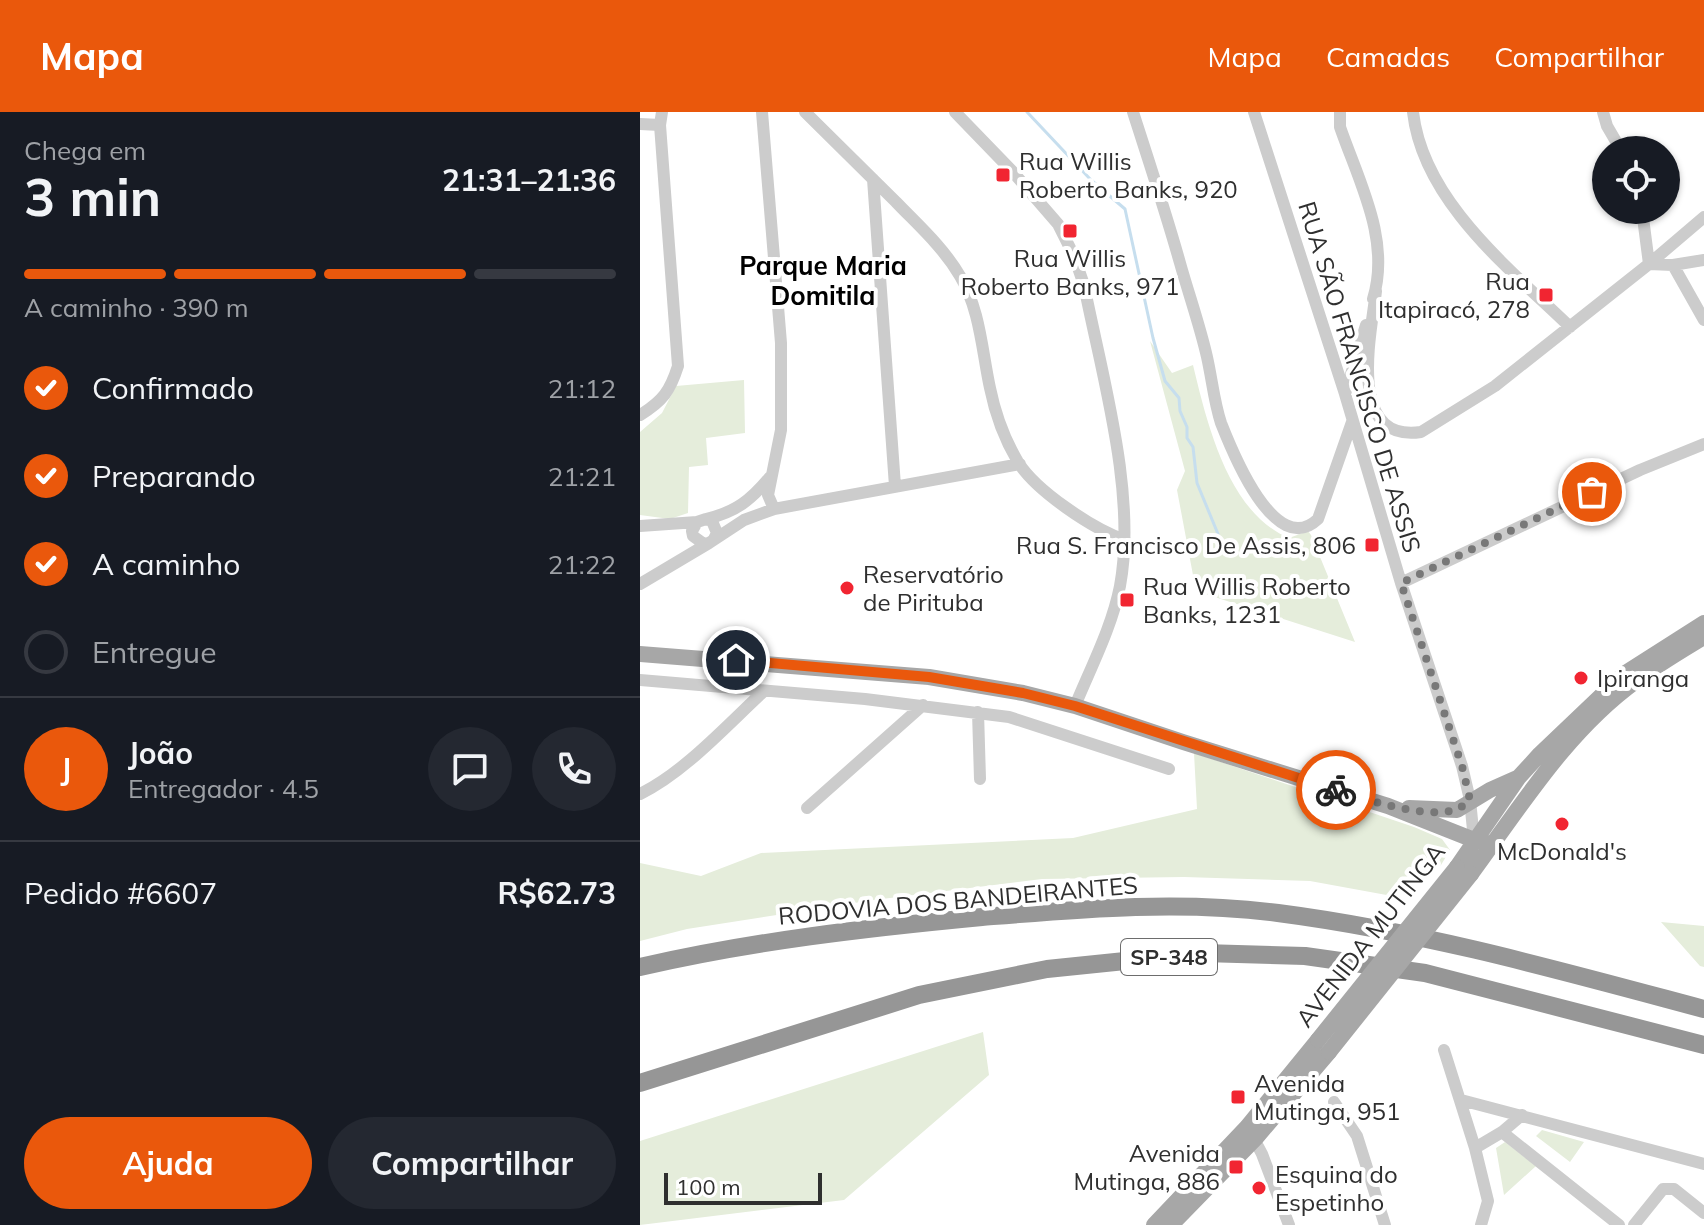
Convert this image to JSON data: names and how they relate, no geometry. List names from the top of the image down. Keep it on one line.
{"streets":{"highway":["RODOVIA DOS BANDEIRANTES","SP-348"],"main road":["AVENIDA MUTINGA"],"street":["RUA SÃO FRANCISCO DE ASSIS"]},"crossings":[["RUA SÃO FRANCISCO DE ASSIS","AVENIDA MUTINGA"]],"districts":["Parque Maria Domitila"],"places":{"transit":["Rua Willis Roberto Banks, 920","Rua Willis Roberto Banks, 971","Rua Itapiracó, 278","Rua S. Francisco De Assis, 806","Rua Willis Roberto Banks, 1231","Avenida Mutinga, 951","Avenida Mutinga, 886"],"other":["Reservatório de Pirituba","Ipiranga","McDonald's","Esquina do Espetinho"]},"scale_bar":"100 m","page":{"header":"Mapa","nav":["Mapa","Camadas","Compartilhar"],"heading":["3 min","Chega em","21:31–21:36"],"panel":["João","Entregador · 4.5","Pedido #6607","R$62.73"],"bar":"A caminho · 390 m","list":[["Confirmado","21:12"],["Preparando","21:21"],["A caminho","21:22"],"Entregue"],"round":"J","buttons":["Ajuda","Compartilhar"],"scale":"100 m"}}
